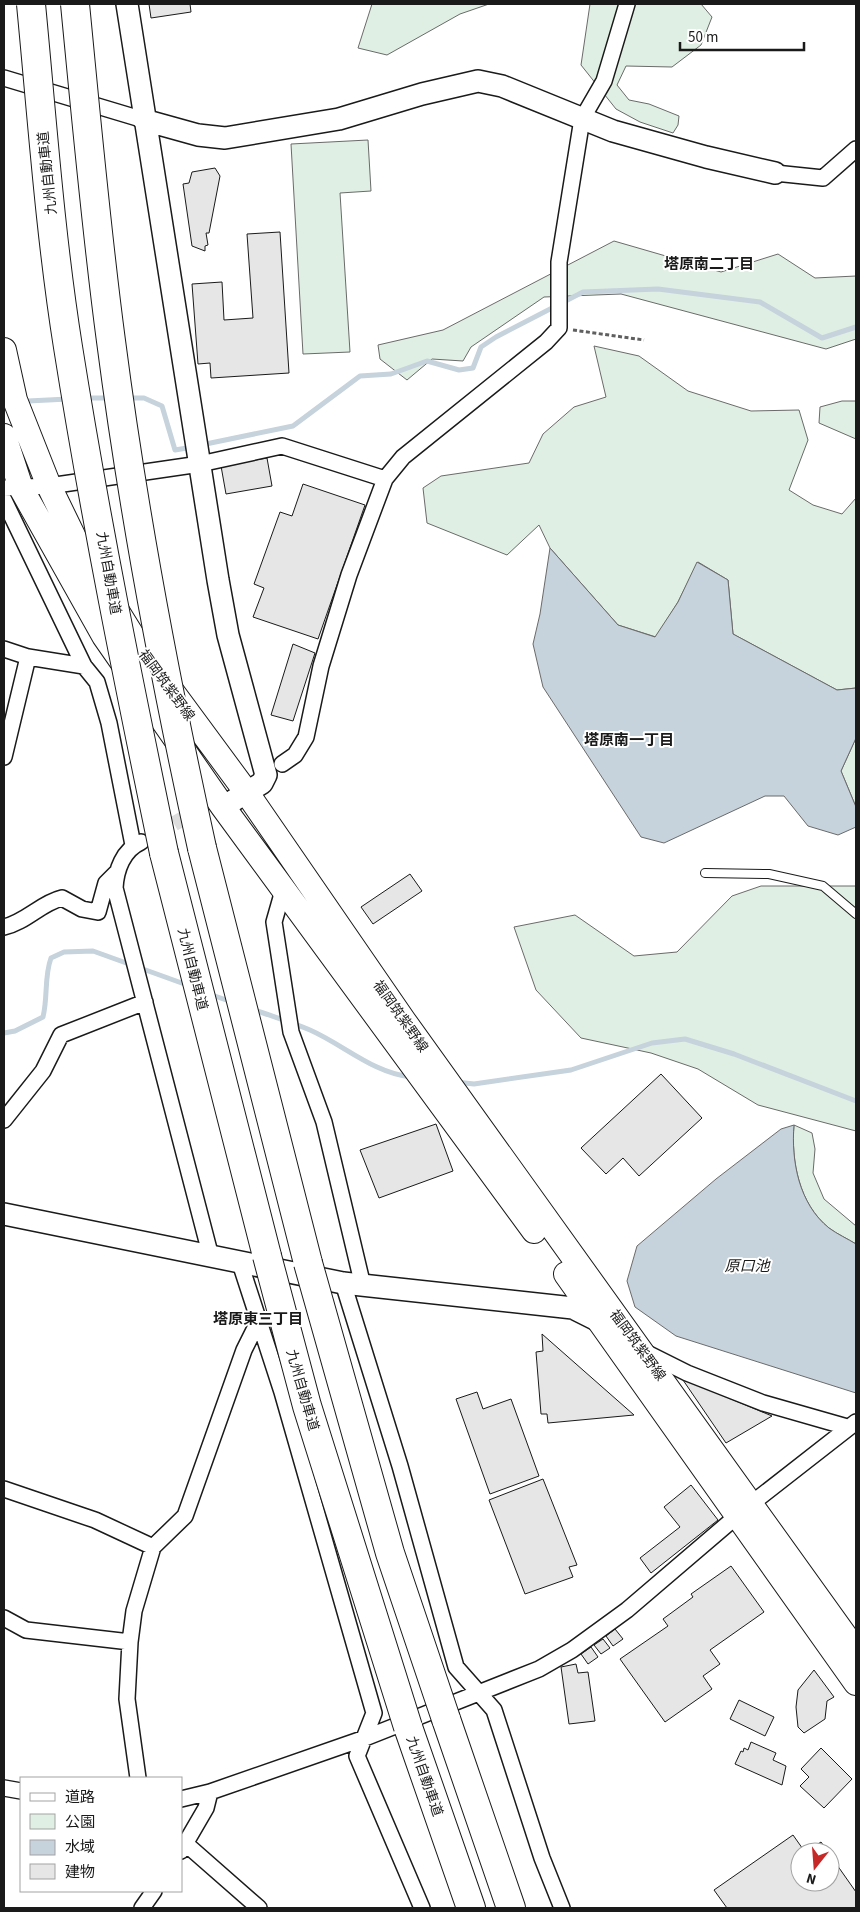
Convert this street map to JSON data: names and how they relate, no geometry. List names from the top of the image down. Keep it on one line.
{"streets":{"highway":["九州自動車道"],"main road":["福岡筑紫野線"]},"districts":["塔原南二丁目","塔原南一丁目","塔原東三丁目"],"water":["原口池"],"legend":["道路","公園","水域","建物"],"scale_bar":"50 m","north":"bottom"}
